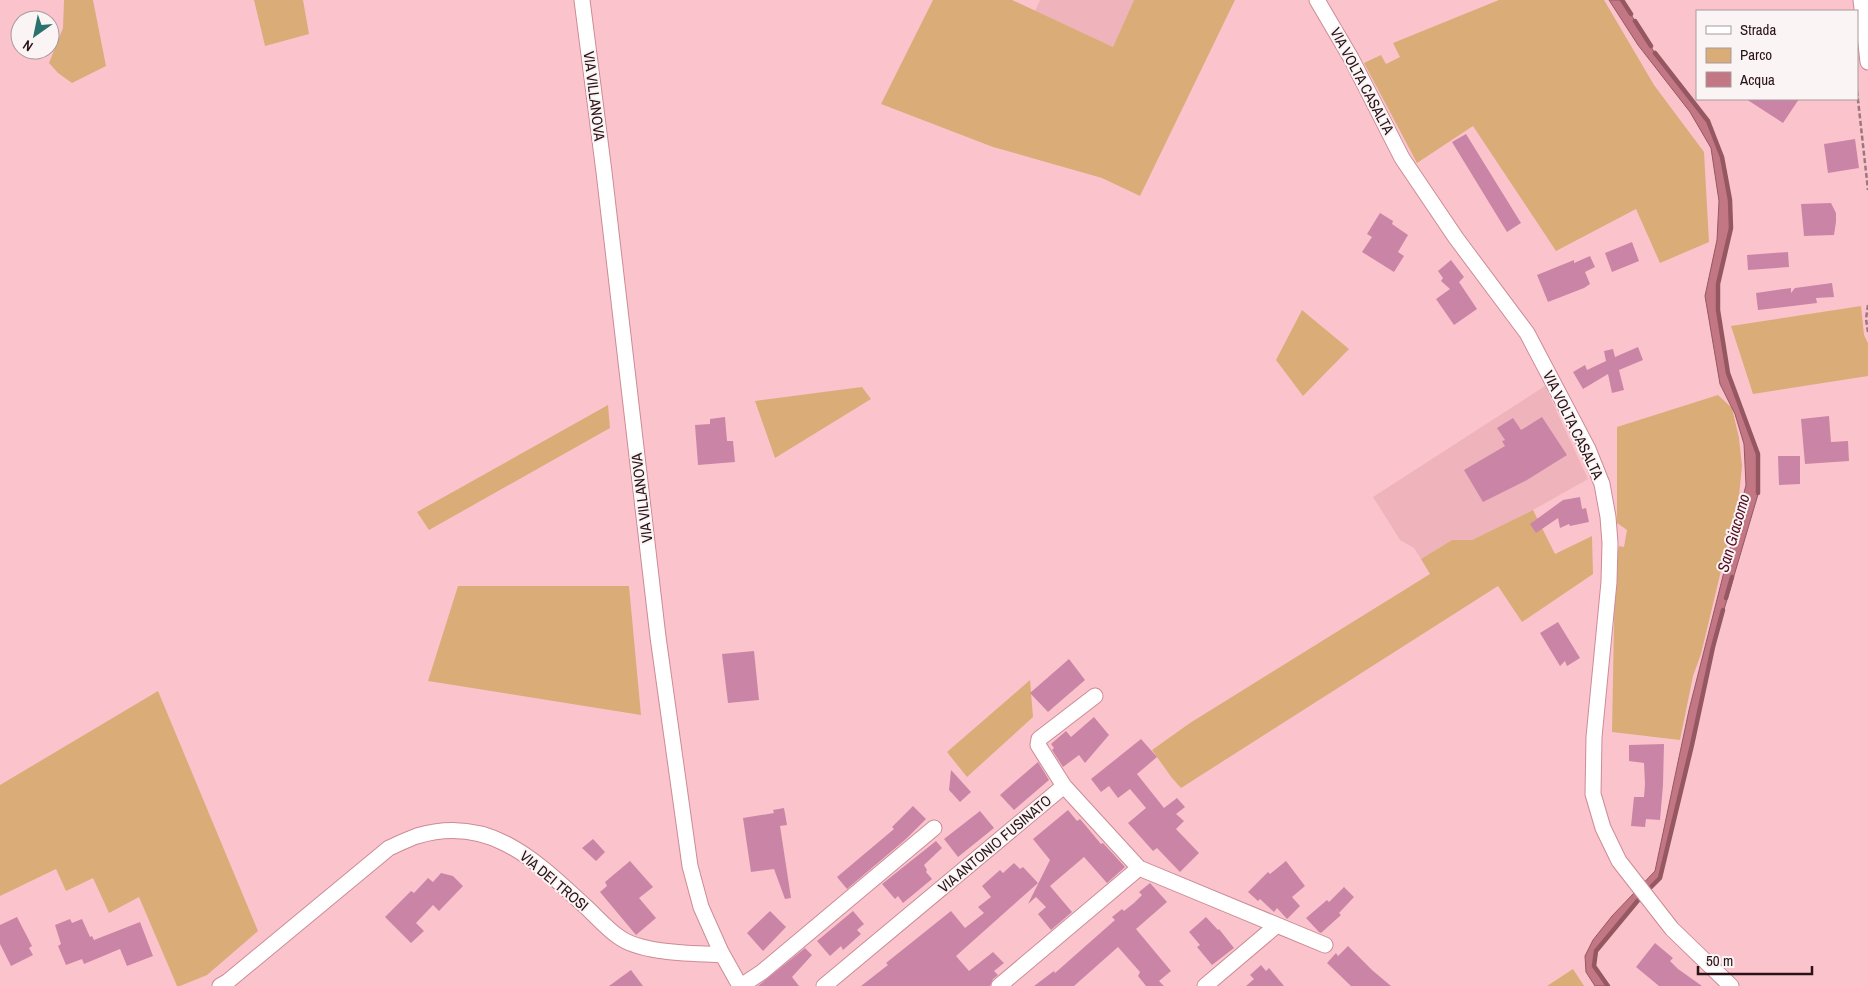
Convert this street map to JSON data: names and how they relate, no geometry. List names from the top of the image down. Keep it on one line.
{"streets":{"street":["VIA VOLTA CASALTA","VIA VILLANOVA","VIA ANTONIO FUSINATO","VIA DEI TROSI"]},"crossings":[["VIA VILLANOVA","VIA DEI TROSI"]],"water":["San Giacomo"],"legend":["Strada","Parco","Acqua"],"scale_bar":"50 m","north":"bottom left"}
